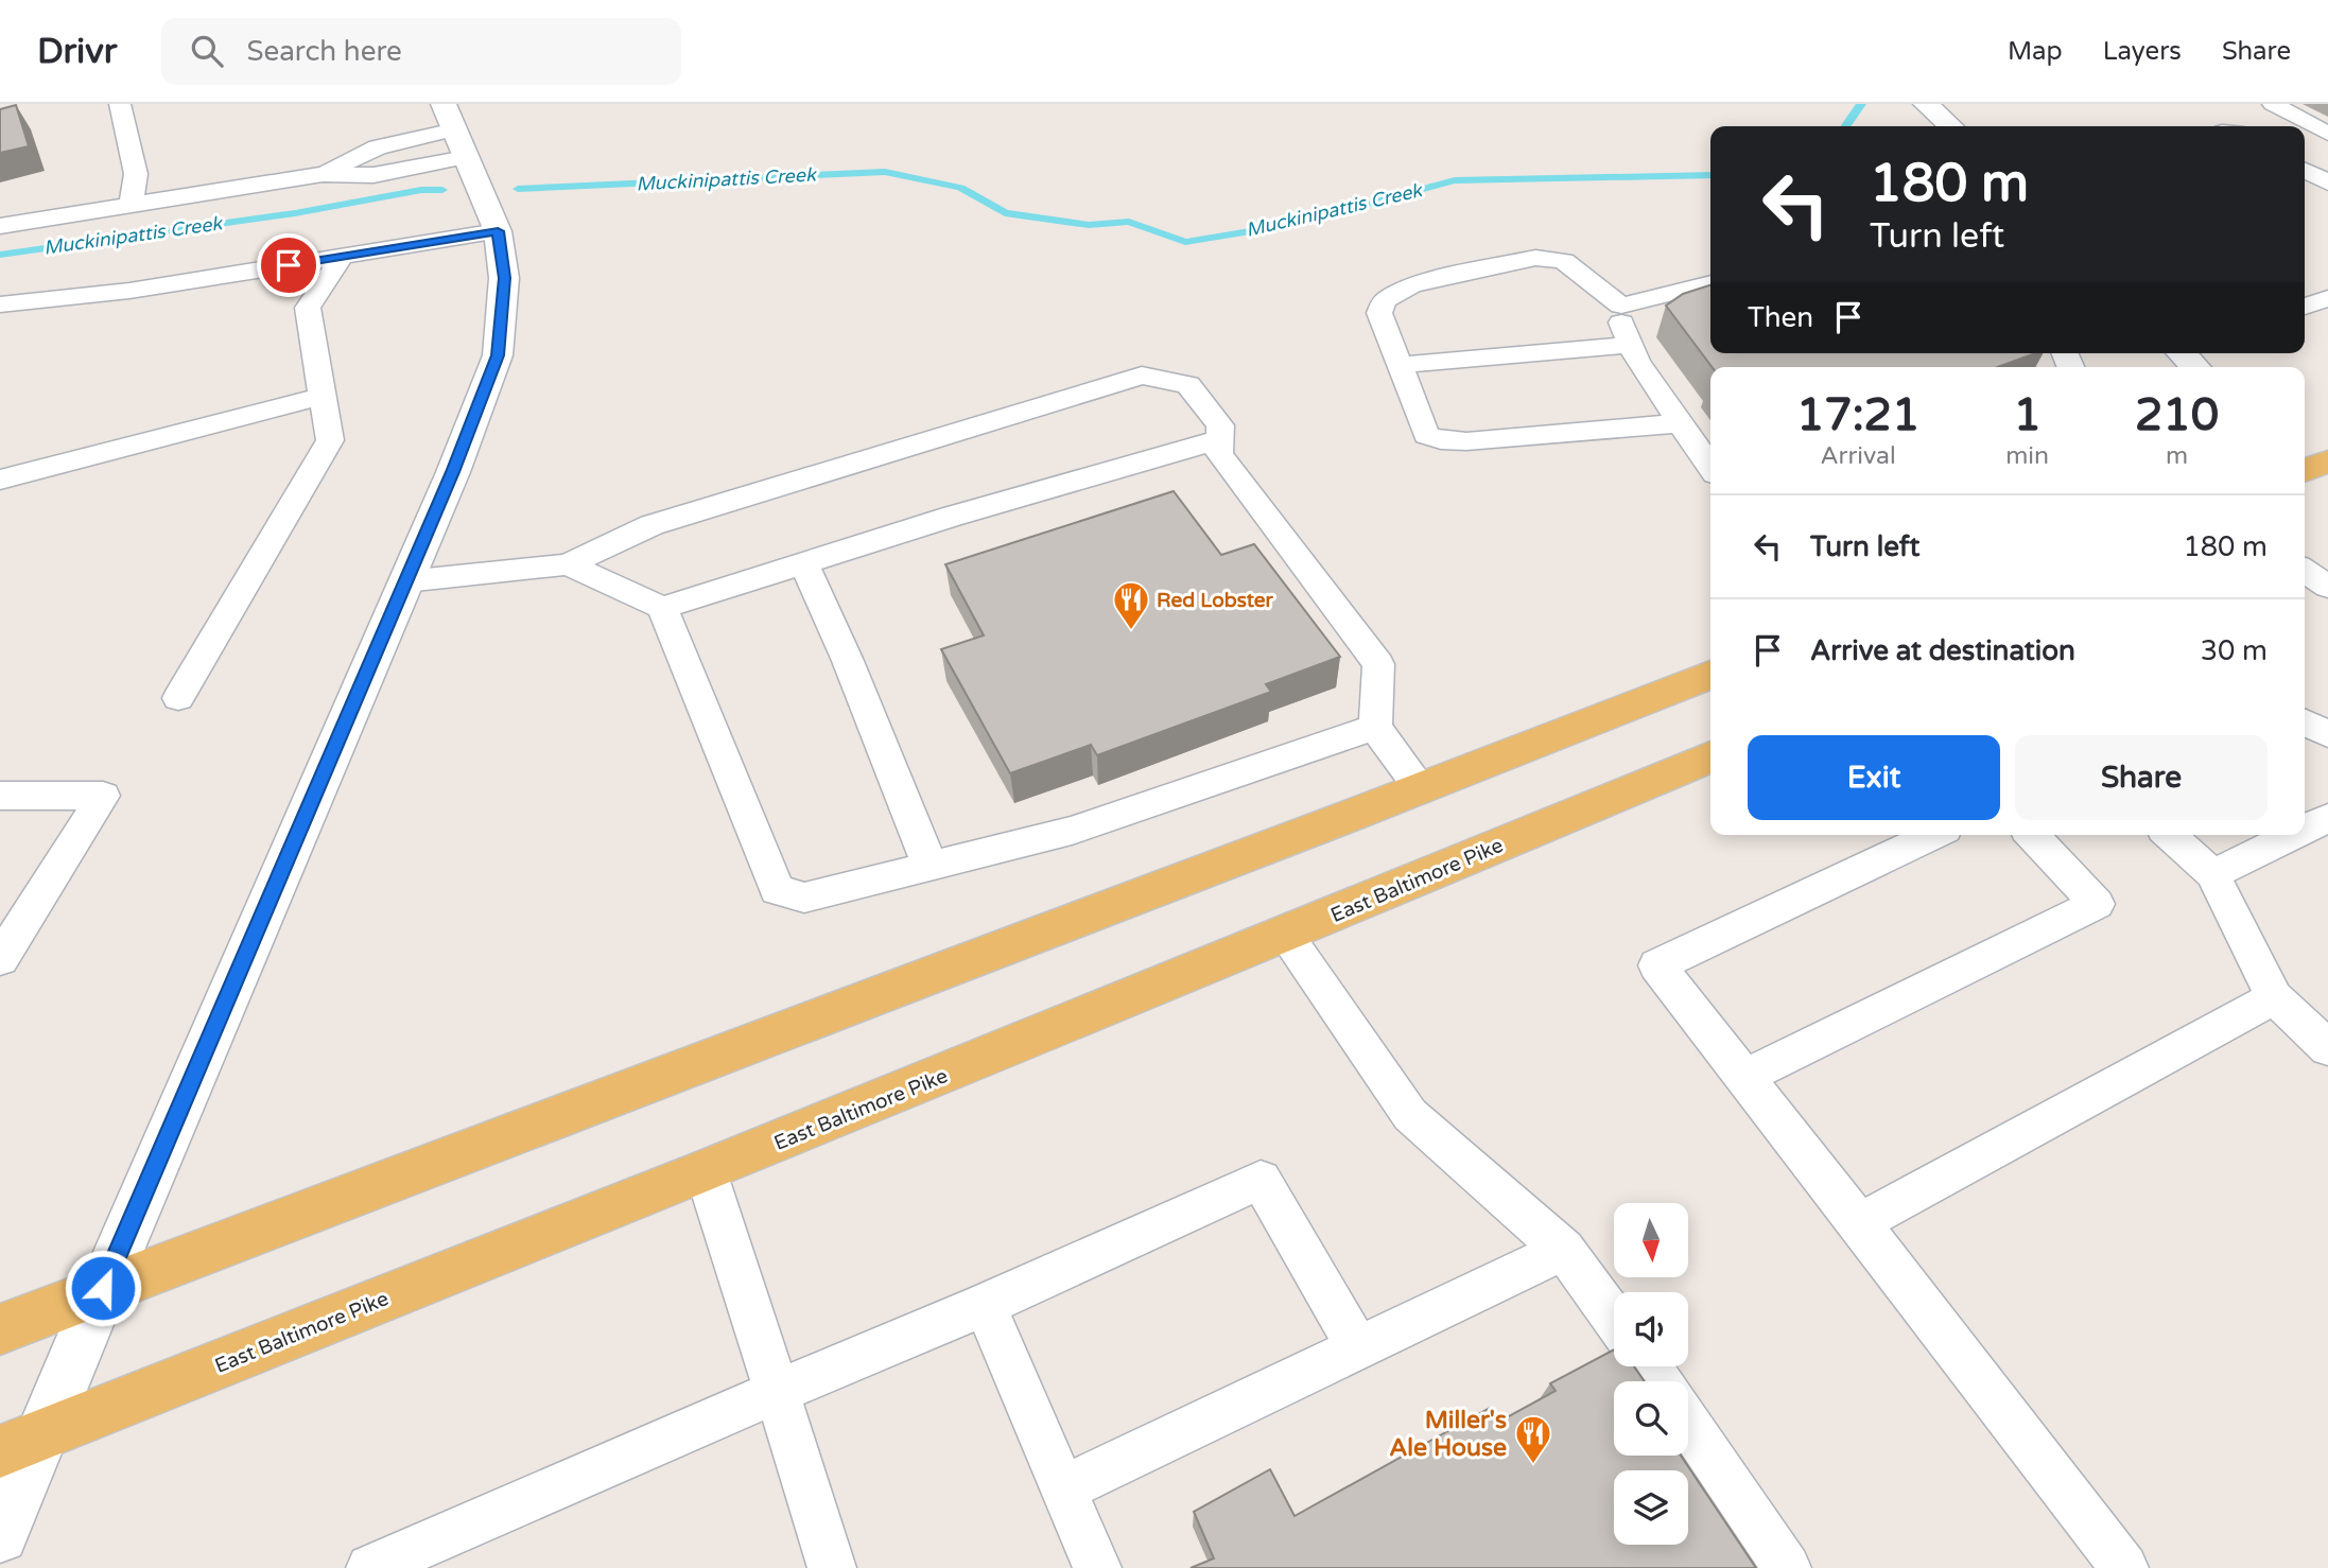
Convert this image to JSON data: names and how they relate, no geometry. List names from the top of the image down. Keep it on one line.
{"streets":{"main road":["East Baltimore Pike"]},"water":["Muckinipattis Creek"],"places":{"restaurant":["Red Lobster","Miller's Ale House"]},"north":"bottom","page":{"header":"Drivr","search":"Search here","nav":["Map","Layers","Share"],"turn":["180 m","Turn left"],"then":"Then","eta":["17:21","Arrival","1","min","210","m"],"list":[{"name":"Turn left","value":"180 m"},{"name":"Arrive at destination","value":"30 m"}],"buttons":["Exit","Share"]}}
